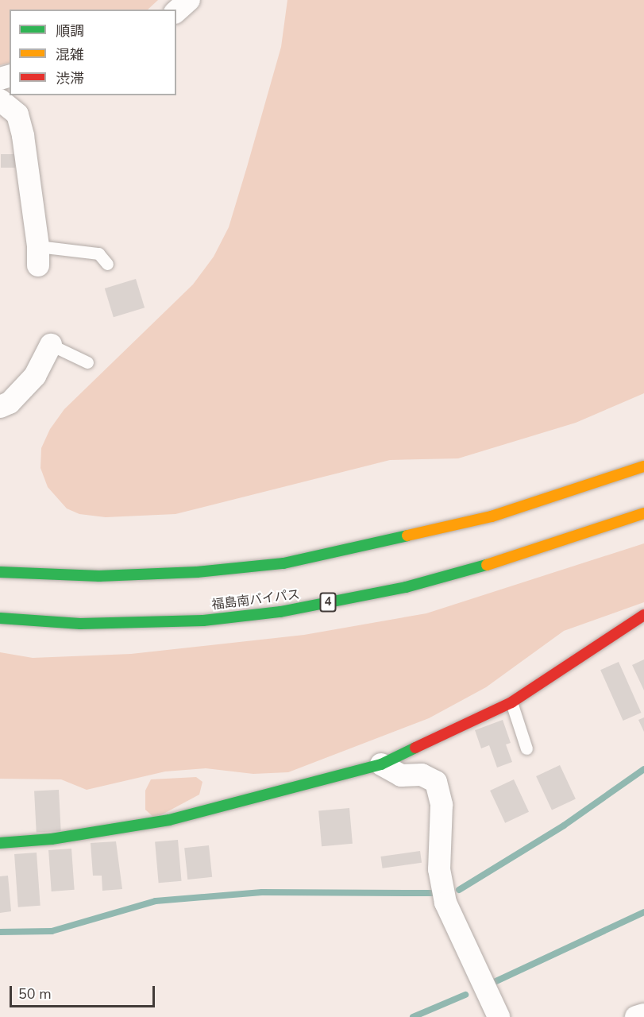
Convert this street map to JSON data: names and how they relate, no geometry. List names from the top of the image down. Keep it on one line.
{"streets":{"main road":["福島南バイパス","4"]},"legend":["順調","混雑","渋滞"],"scale_bar":"50 m"}
